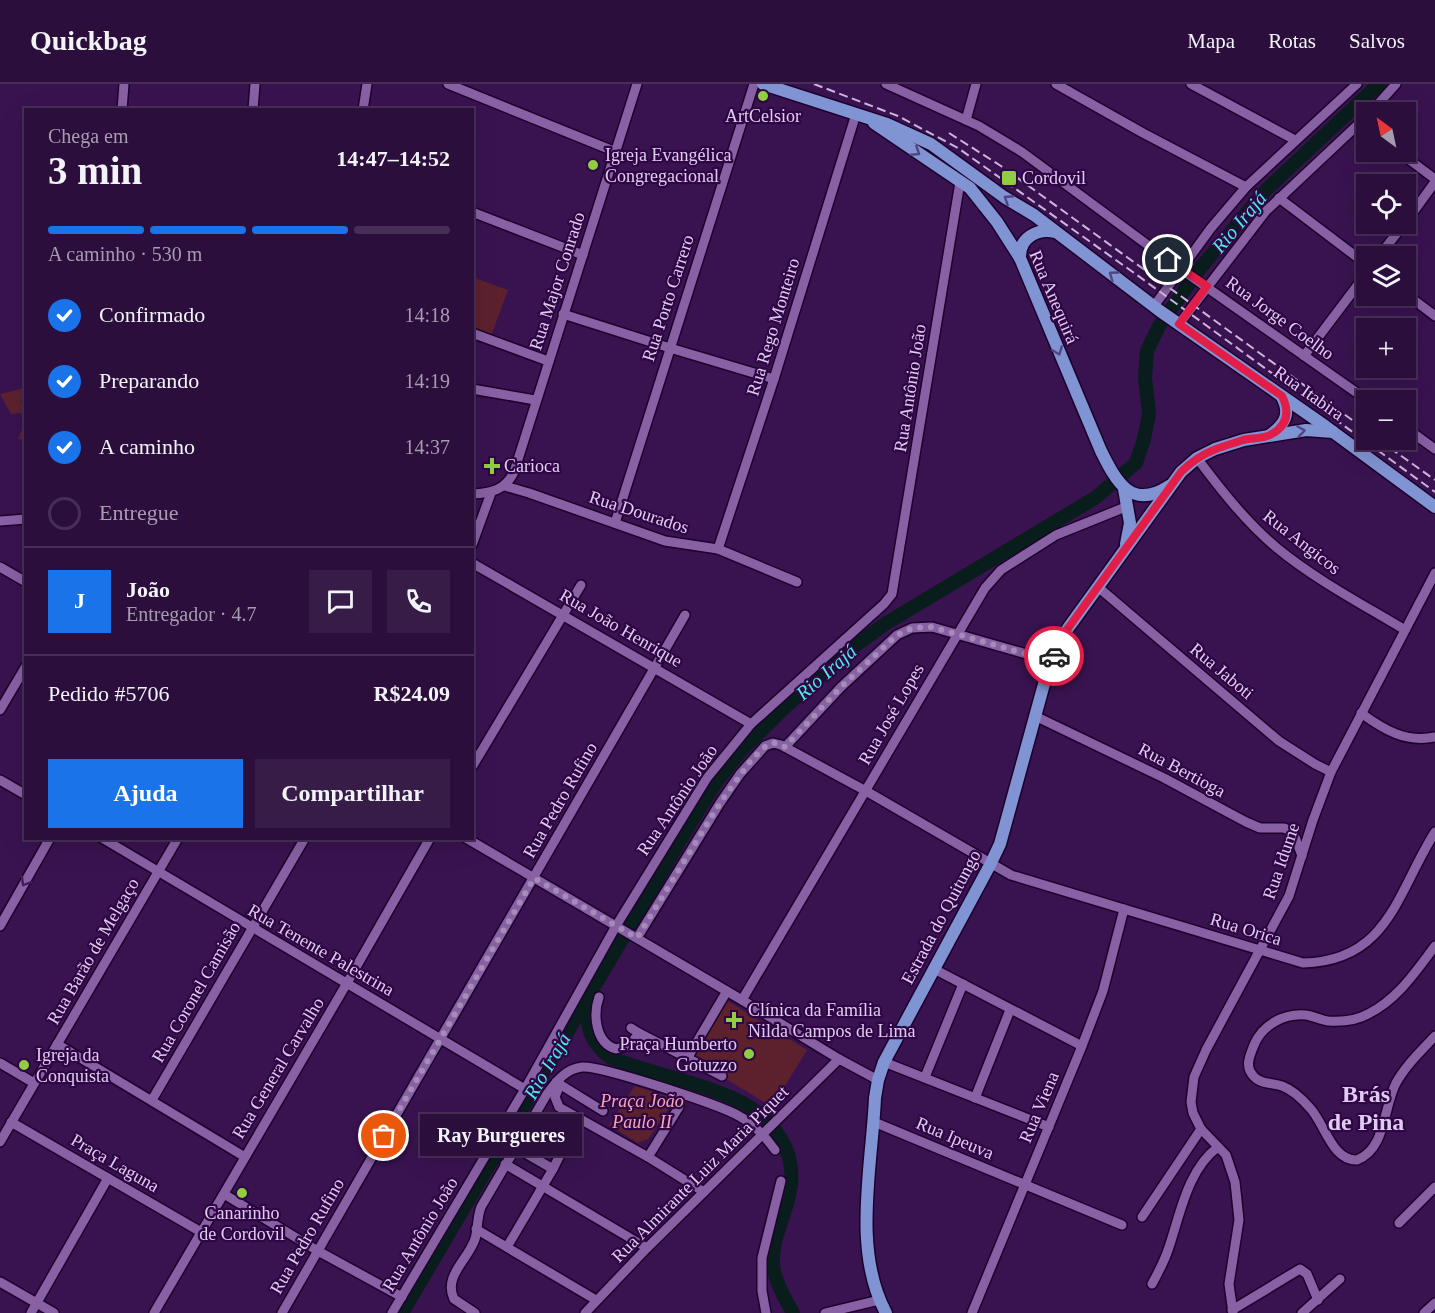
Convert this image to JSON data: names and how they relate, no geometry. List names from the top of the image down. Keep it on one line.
{"streets":{"main road":["Rua Anequirá","Rua Itabira","Estrada do Quitungo"],"street":["Rua Major Conrado","Rua Porto Carrero","Rua Jorge Coelho","Rua Rego Monteiro","Rua Antônio João","Rua Dourados","Rua Angicos","Rua João Henrique","Rua Jaboti","Rua José Lopes","Rua Bertioga","Rua Pedro Rufino","Rua Idume","Rua Orica","Rua Tenente Palestrina","Rua Barão de Melgaço","Rua Coronel Camisão","Rua General Carvalho","Rua Viena","Rua Ipeuva","Praça Laguna","Rua Almirante Luiz Maria Piquet"]},"crossings":[["Rua Major Conrado","Rua Dourados"],["Rua Anequirá","Rua Rego Monteiro"],["Rua Anequirá","Rua Antônio João"],["Rua Anequirá","Rua Itabira"],["Rua Anequirá","Estrada do Quitungo"],["Rua Porto Carrero","Rua Dourados"],["Rua Rego Monteiro","Rua Itabira"],["Rua Rego Monteiro","Rua Dourados"],["Rua Antônio João","Rua João Henrique"],["Rua Antônio João","Rua Tenente Palestrina"],["Rua Antônio João","Rua Almirante Luiz Maria Piquet"],["Rua Itabira","Estrada do Quitungo"],["Rua Angicos","Rua Idume"],["Rua Angicos","Estrada do Quitungo"],["Rua João Henrique","Rua Pedro Rufino"],["Rua Jaboti","Rua Idume"],["Rua Jaboti","Estrada do Quitungo"],["Rua José Lopes","Estrada do Quitungo"],["Rua Bertioga","Rua Idume"],["Rua Bertioga","Estrada do Quitungo"],["Rua Pedro Rufino","Rua Tenente Palestrina"],["Rua Idume","Rua Orica"],["Estrada do Quitungo","Rua Orica"],["Estrada do Quitungo","Rua Ipeuva"],["Rua Orica","Rua Viena"],["Rua Tenente Palestrina","Rua Barão de Melgaço"],["Rua Tenente Palestrina","Rua Coronel Camisão"],["Rua Tenente Palestrina","Rua General Carvalho"],["Rua Barão de Melgaço","Praça Laguna"],["Rua General Carvalho","Praça Laguna"],["Rua Viena","Rua Ipeuva"]],"one_way":["Rua Anequirá","Rua Itabira"],"districts":["Brás de Pina"],"water":["Rio Irajá"],"parks":["Praça João Paulo II"],"places":{"other":["ArtCelsior","Igreja Evangélica Congregacional","Praça Humberto Gotuzzo","Igreja da Conquista","Ray Burgueres","Canarinho de Cordovil"],"transit":["Cordovil"],"health":["Carioca","Clínica da Família Nilda Campos de Lima"]},"north":"top left","page":{"header":"Quickbag","nav":["Mapa","Rotas","Salvos"],"map_buttons":["+","−"],"heading":["3 min","Chega em","14:47–14:52"],"panel":["João","Entregador · 4.7","Pedido #5706","R$24.09"],"bar":"A caminho · 530 m","list":[["Confirmado","14:18"],["Preparando","14:19"],["A caminho","14:37"],"Entregue"],"round":"J","buttons":["Ajuda","Compartilhar"],"bubble":"Ray Burgueres"}}
